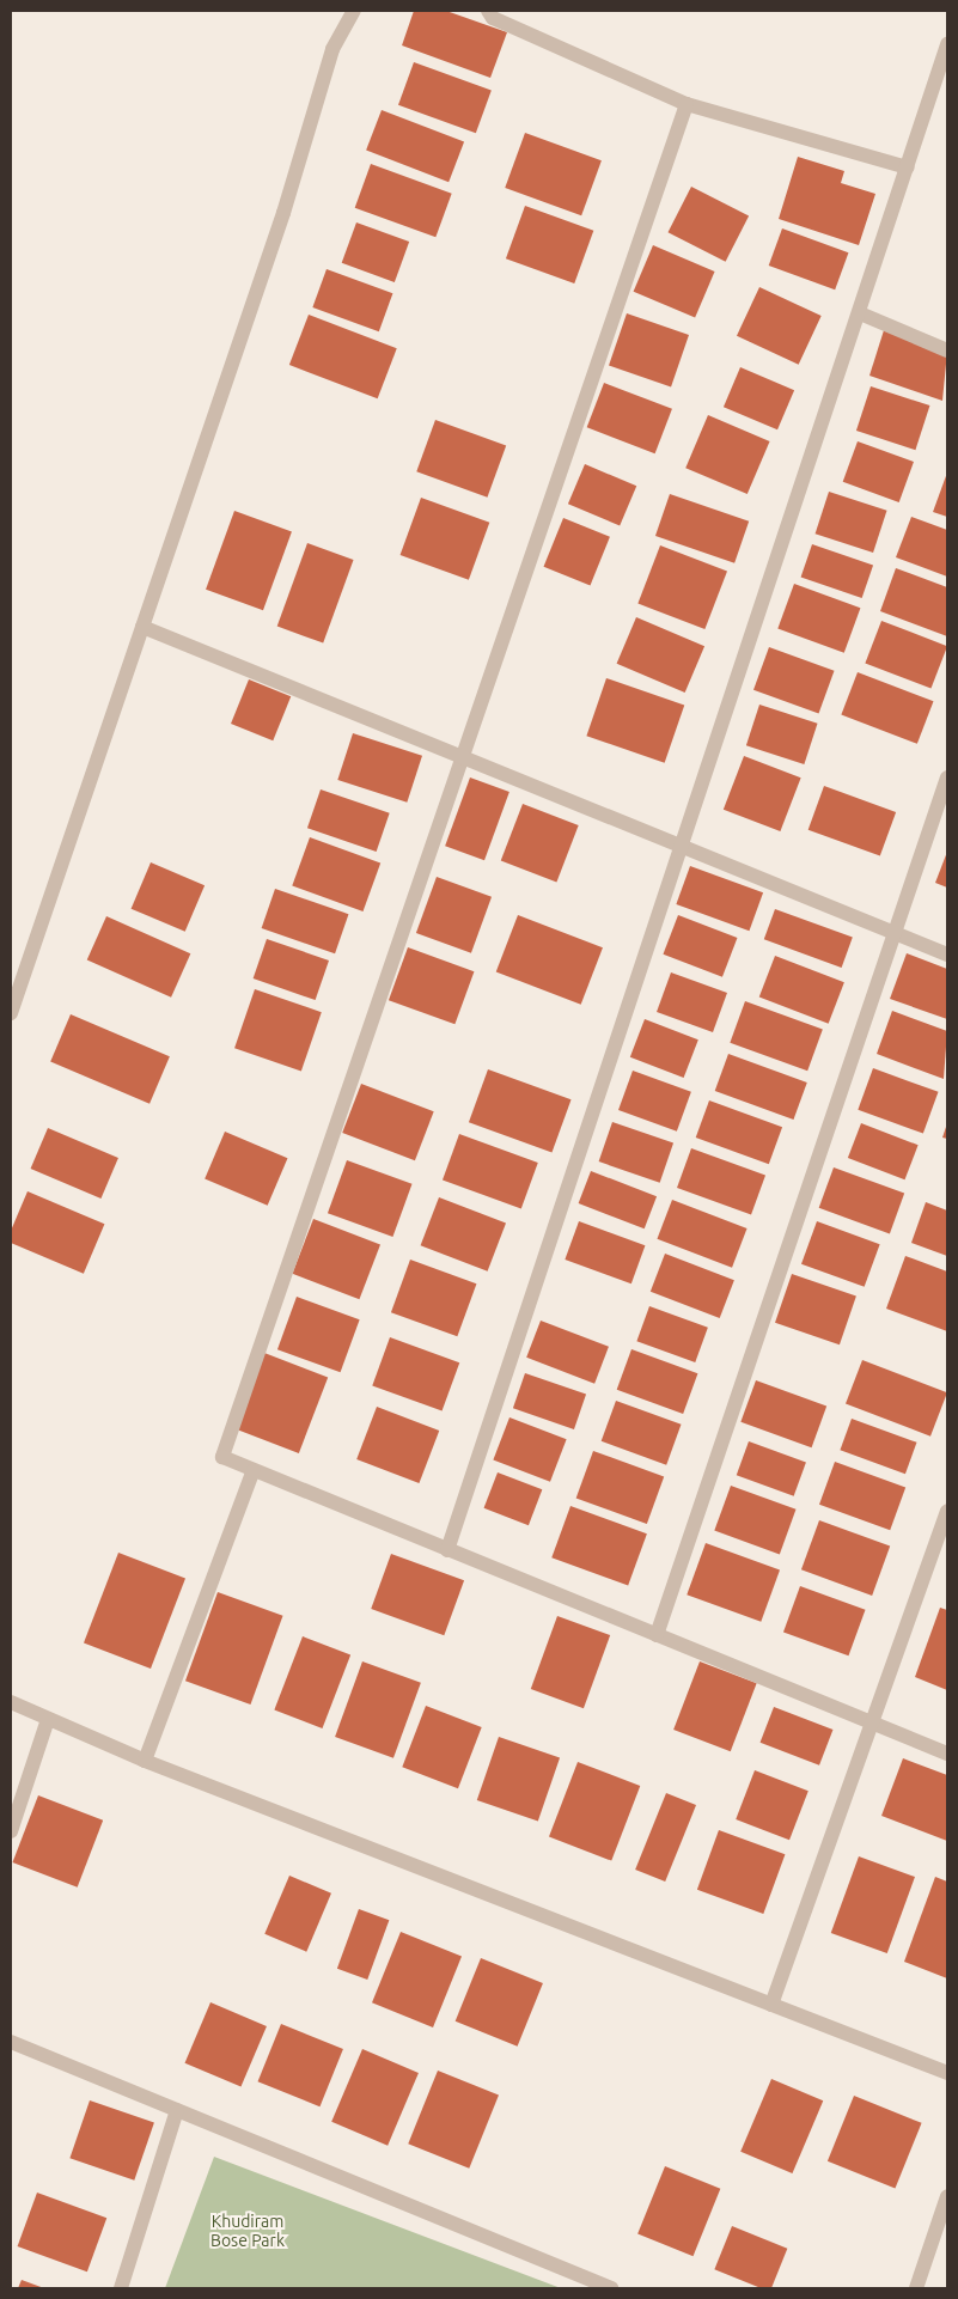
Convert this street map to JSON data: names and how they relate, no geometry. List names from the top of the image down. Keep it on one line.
{"parks":["Khudiram Bose Park"]}
